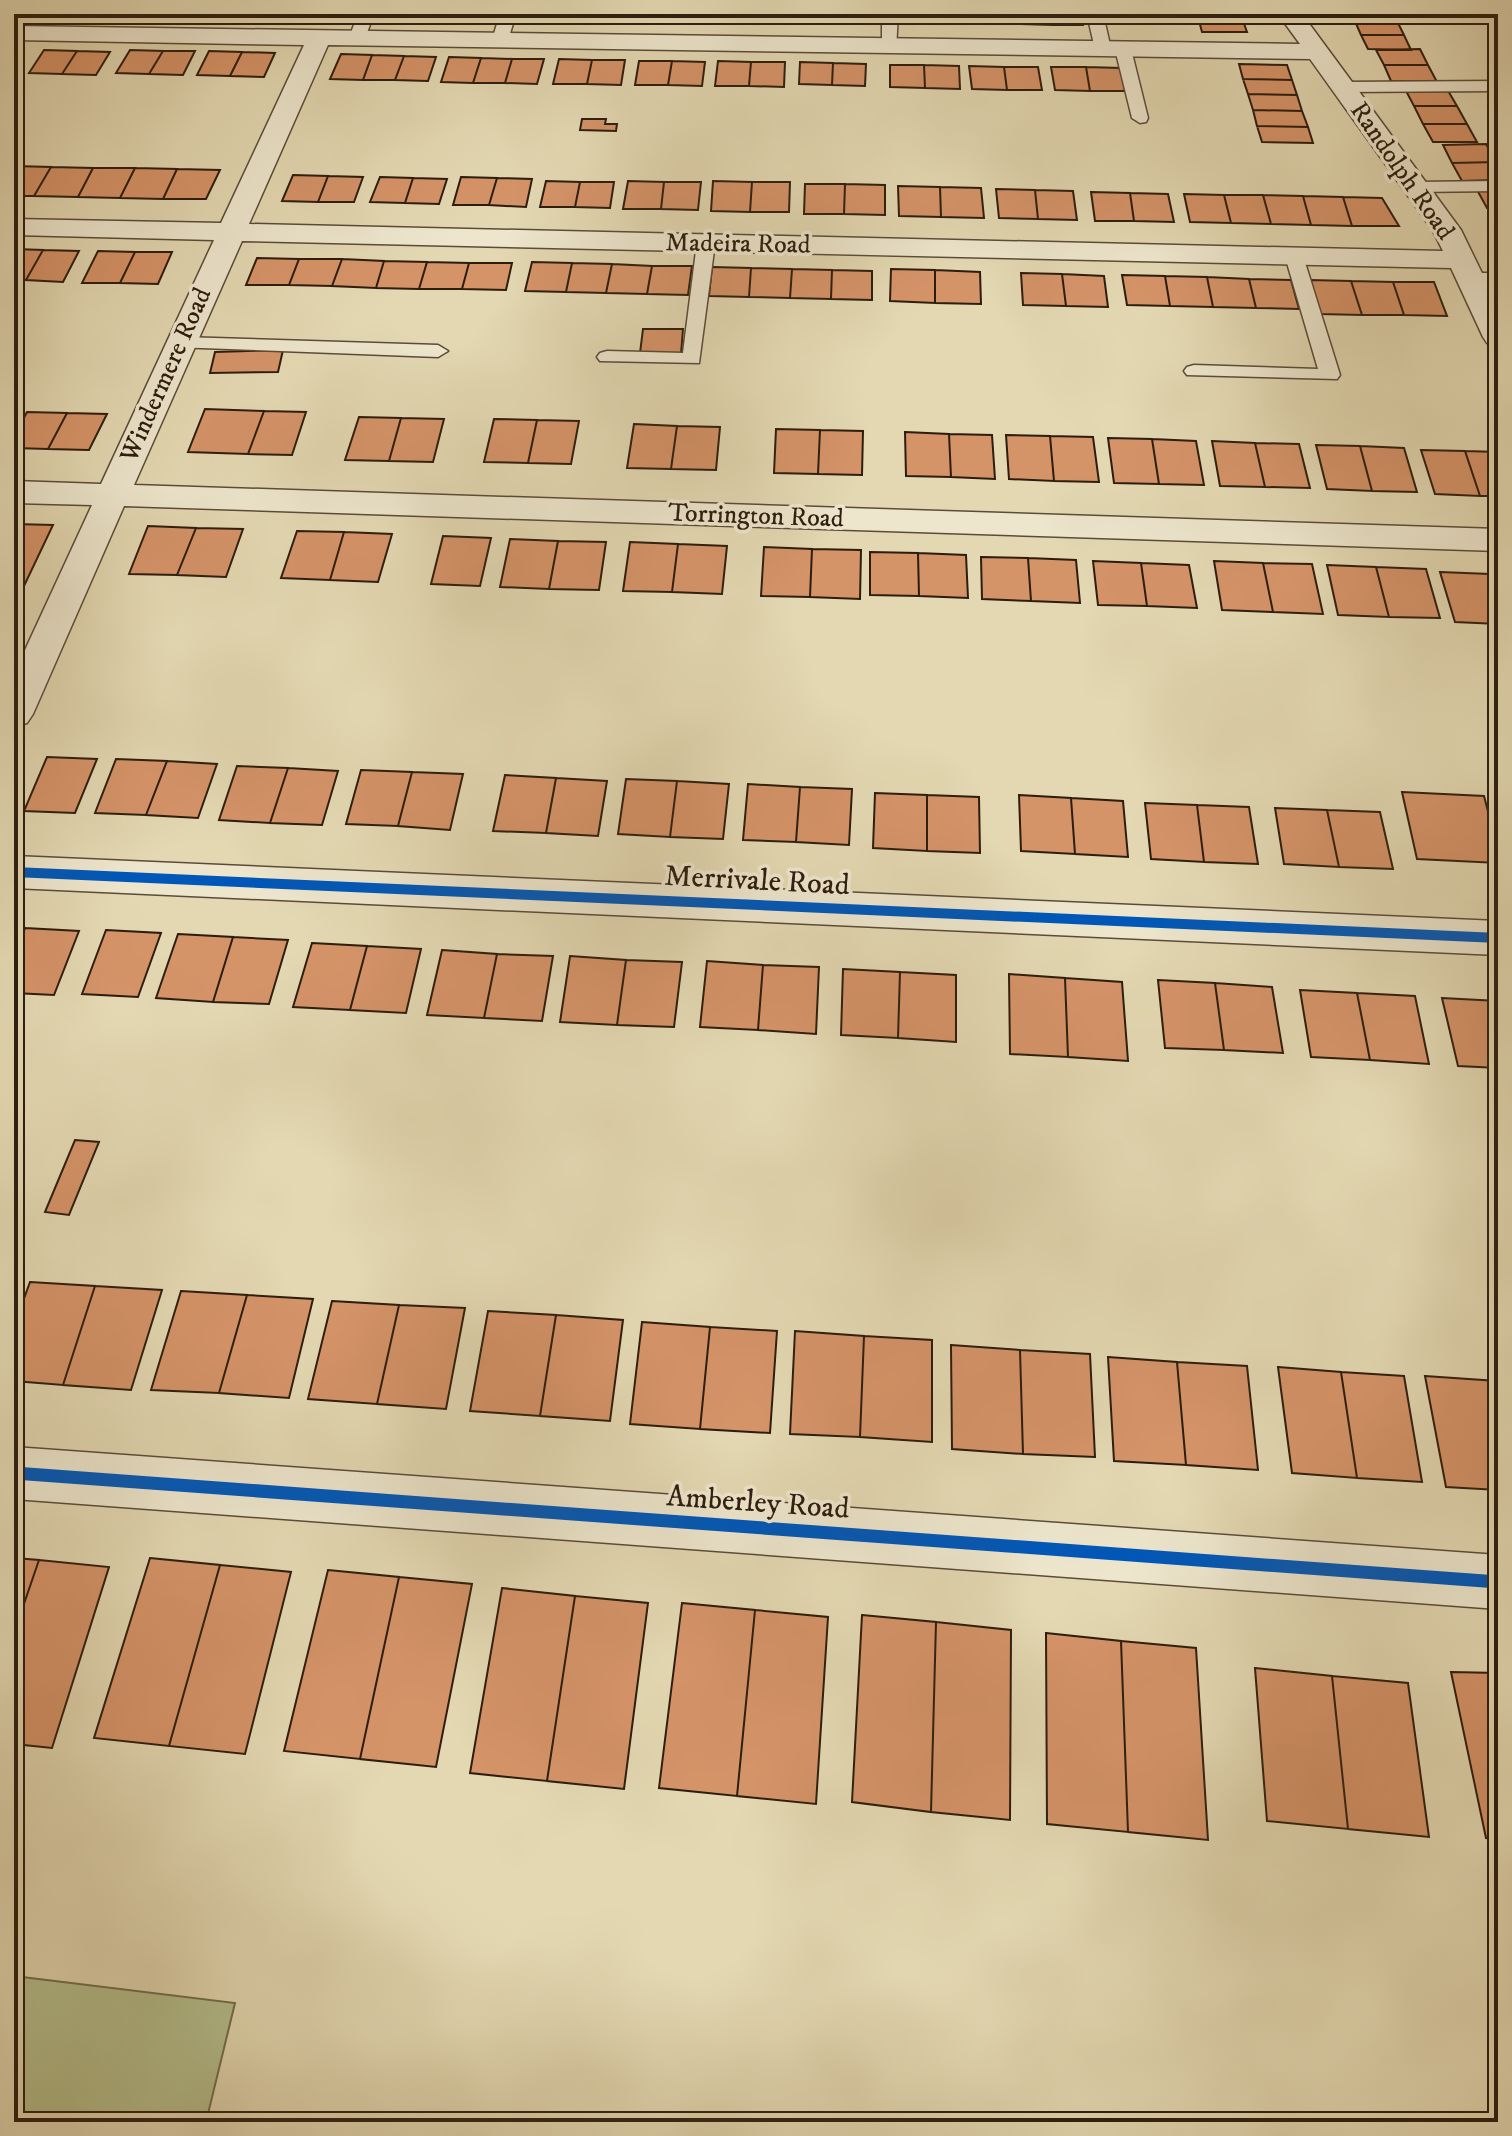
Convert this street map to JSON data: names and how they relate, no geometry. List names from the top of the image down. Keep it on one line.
{"streets":{"street":["Randolph Road","Madeira Road","Windermere Road","Torrington Road","Merrivale Road","Amberley Road"]},"crossings":[["Randolph Road","Madeira Road"],["Madeira Road","Windermere Road"],["Windermere Road","Torrington Road"]]}
